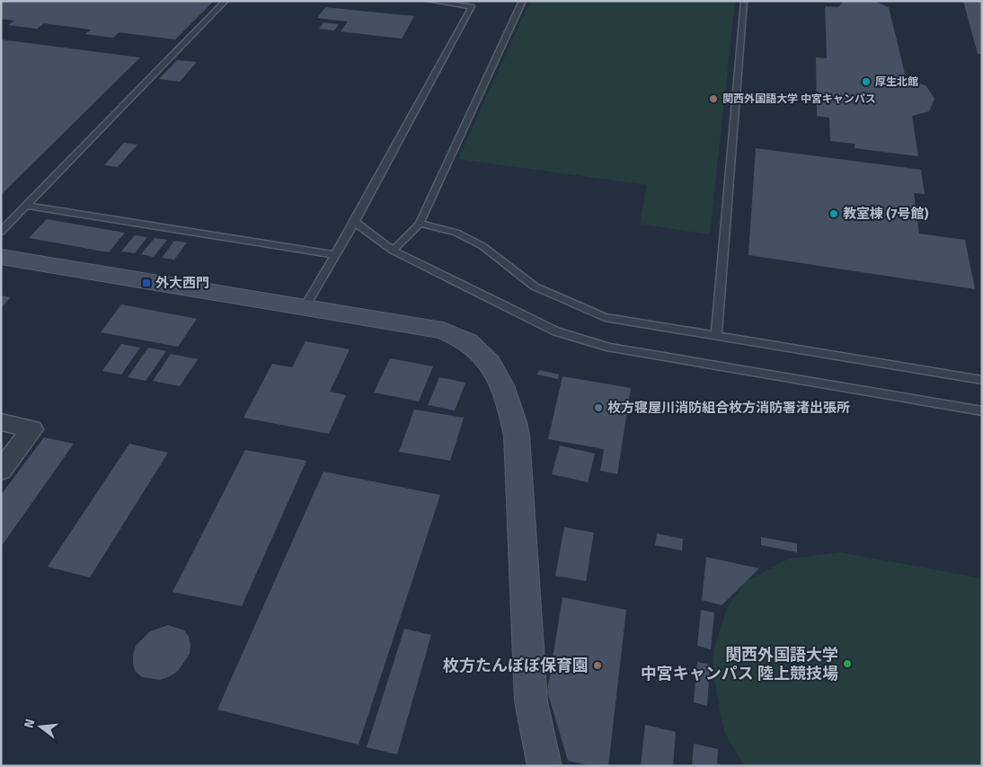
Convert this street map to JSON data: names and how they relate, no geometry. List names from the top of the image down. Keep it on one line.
{"places":{"other":["厚生北館","関西外国語大学 中宮キャンパス","教室棟 (7号館)","枚方寝屋川消防組合枚方消防署渚出張所","関西外国語大学 中宮キャンパス 陸上競技場","枚方たんぽぽ保育園"],"transit":["外大西門"]},"north":"left"}
